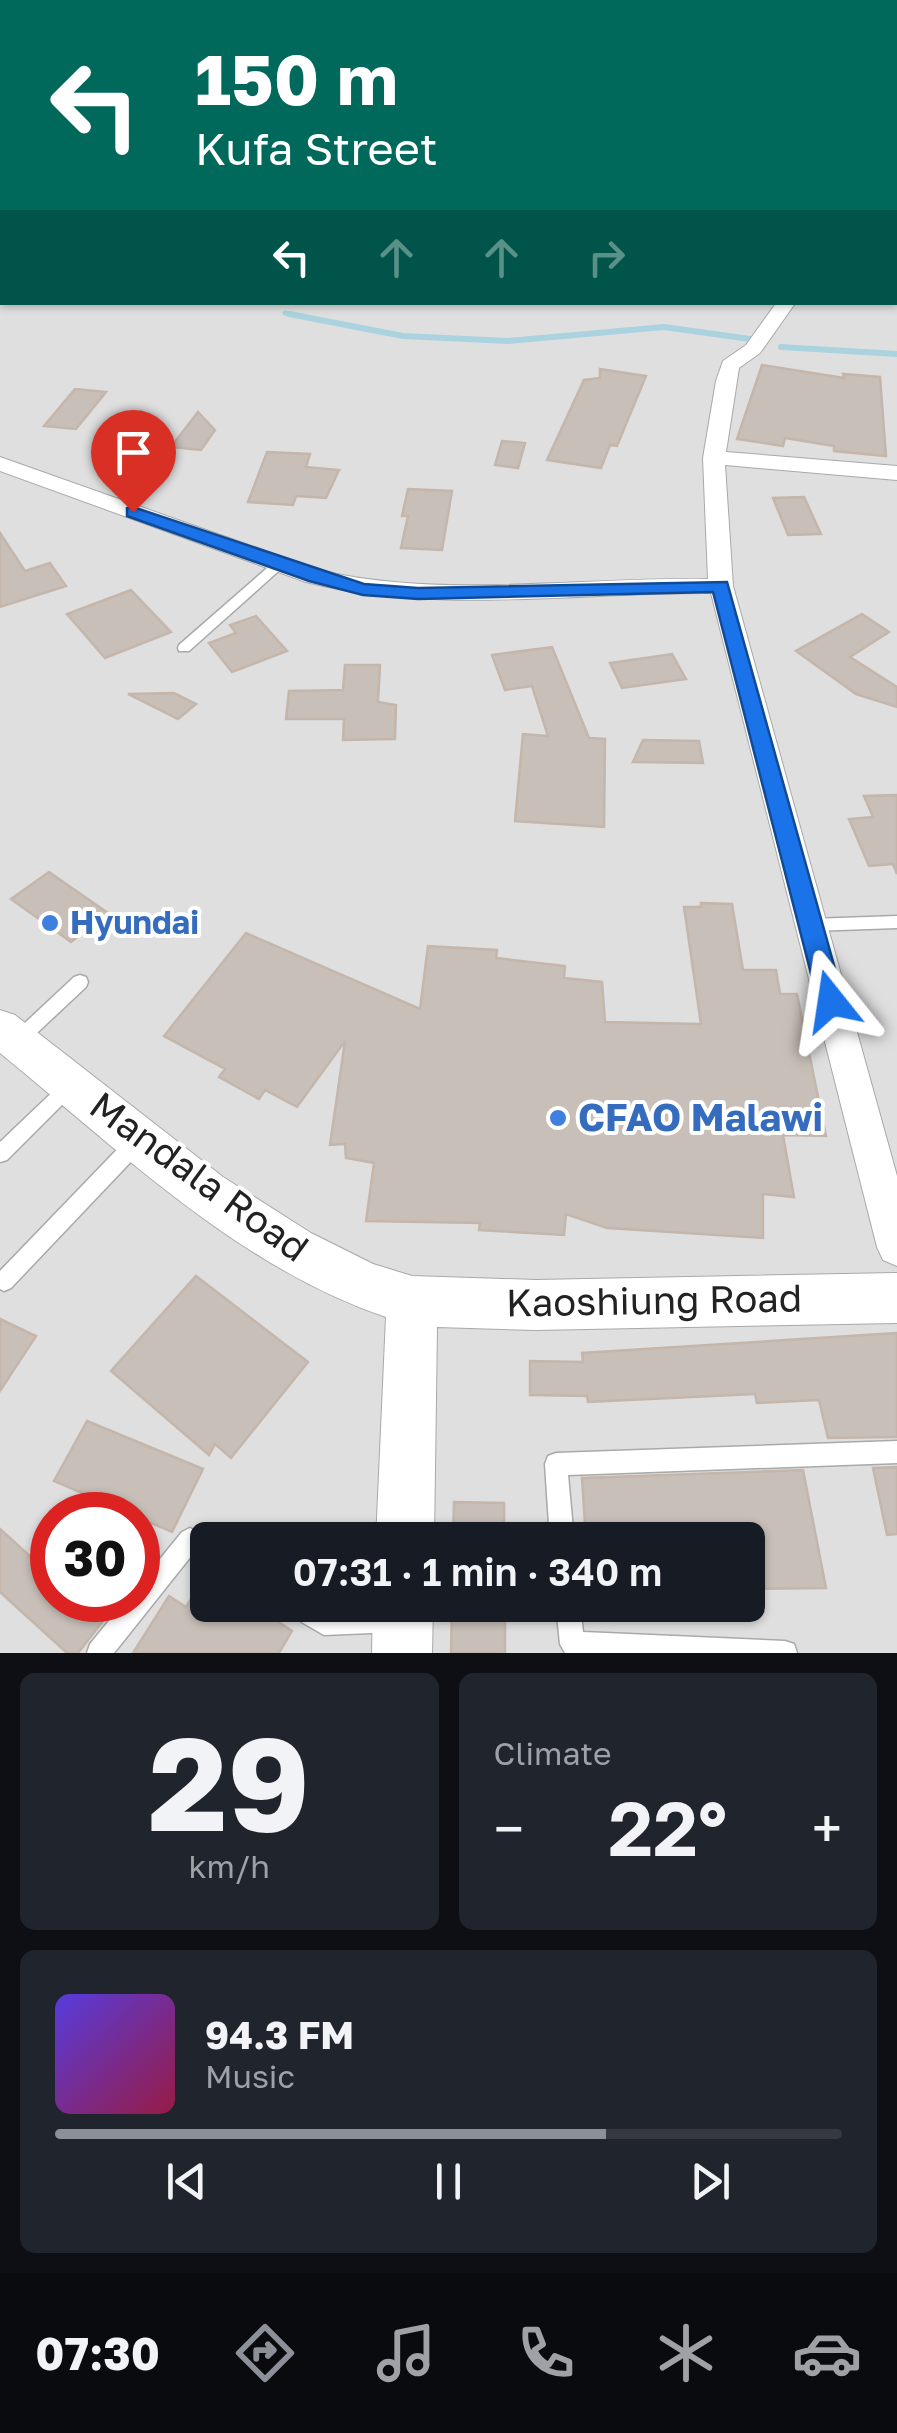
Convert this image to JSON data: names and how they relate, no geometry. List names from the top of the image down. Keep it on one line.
{"streets":{"street":["Mandala Road","Kaoshiung Road"]},"crossings":[["Mandala Road","Kaoshiung Road"]],"places":["Hyundai","CFAO Malawi"],"page":{"turn":["150 m","Kufa Street"],"limit":"30","trip":"07:31 · 1 min · 340 m","tile":[["29","km/h"],"Climate"],"heat":["−","22°","+"],"song":["94.3 FM","Music"],"tabs":"07:30"}}
